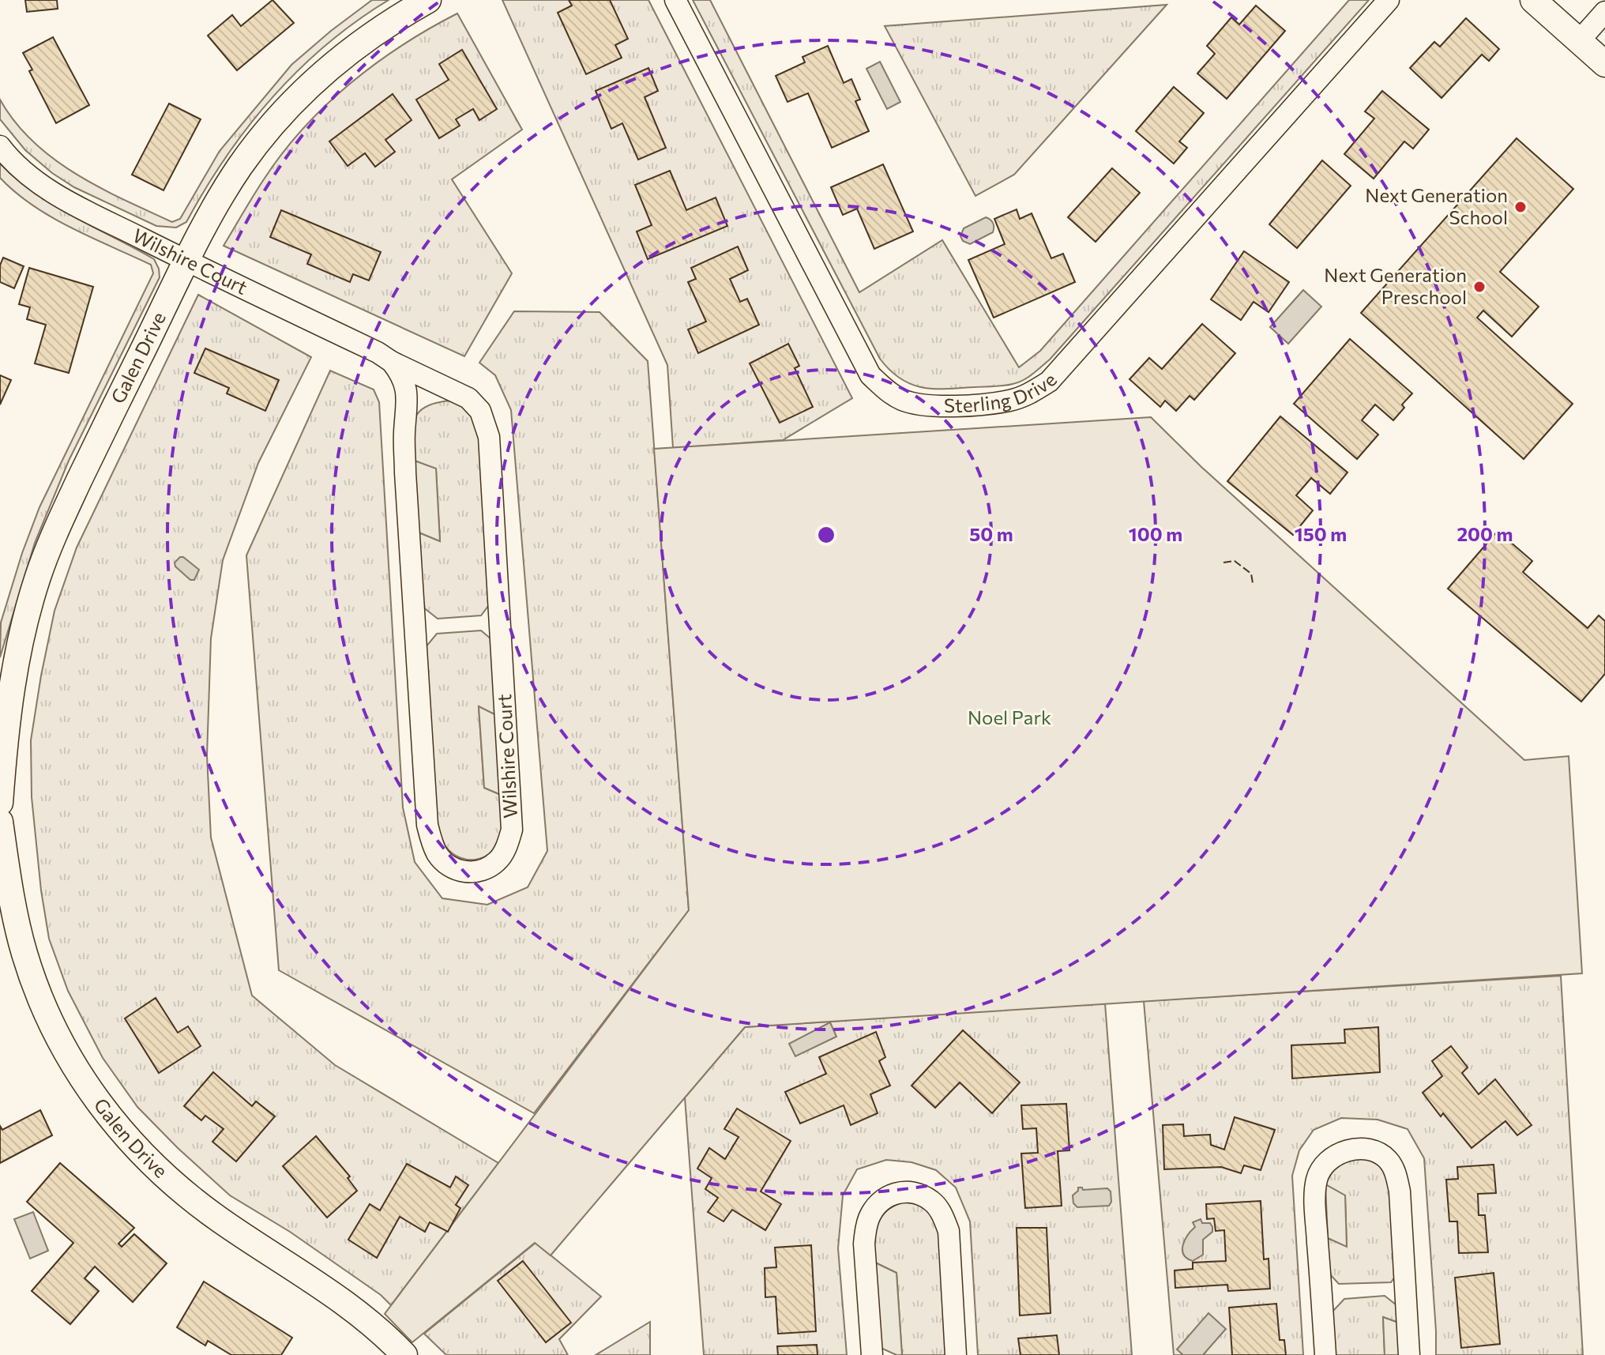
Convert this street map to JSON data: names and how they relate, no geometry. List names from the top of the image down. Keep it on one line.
{"streets":{"street":["Wilshire Court","Galen Drive","Sterling Drive"]},"crossings":[["Wilshire Court","Galen Drive"]],"parks":["Noel Park"],"places":["Next Generation School","Next Generation Preschool"],"rings":["50 m","100 m","150 m","200 m"]}
